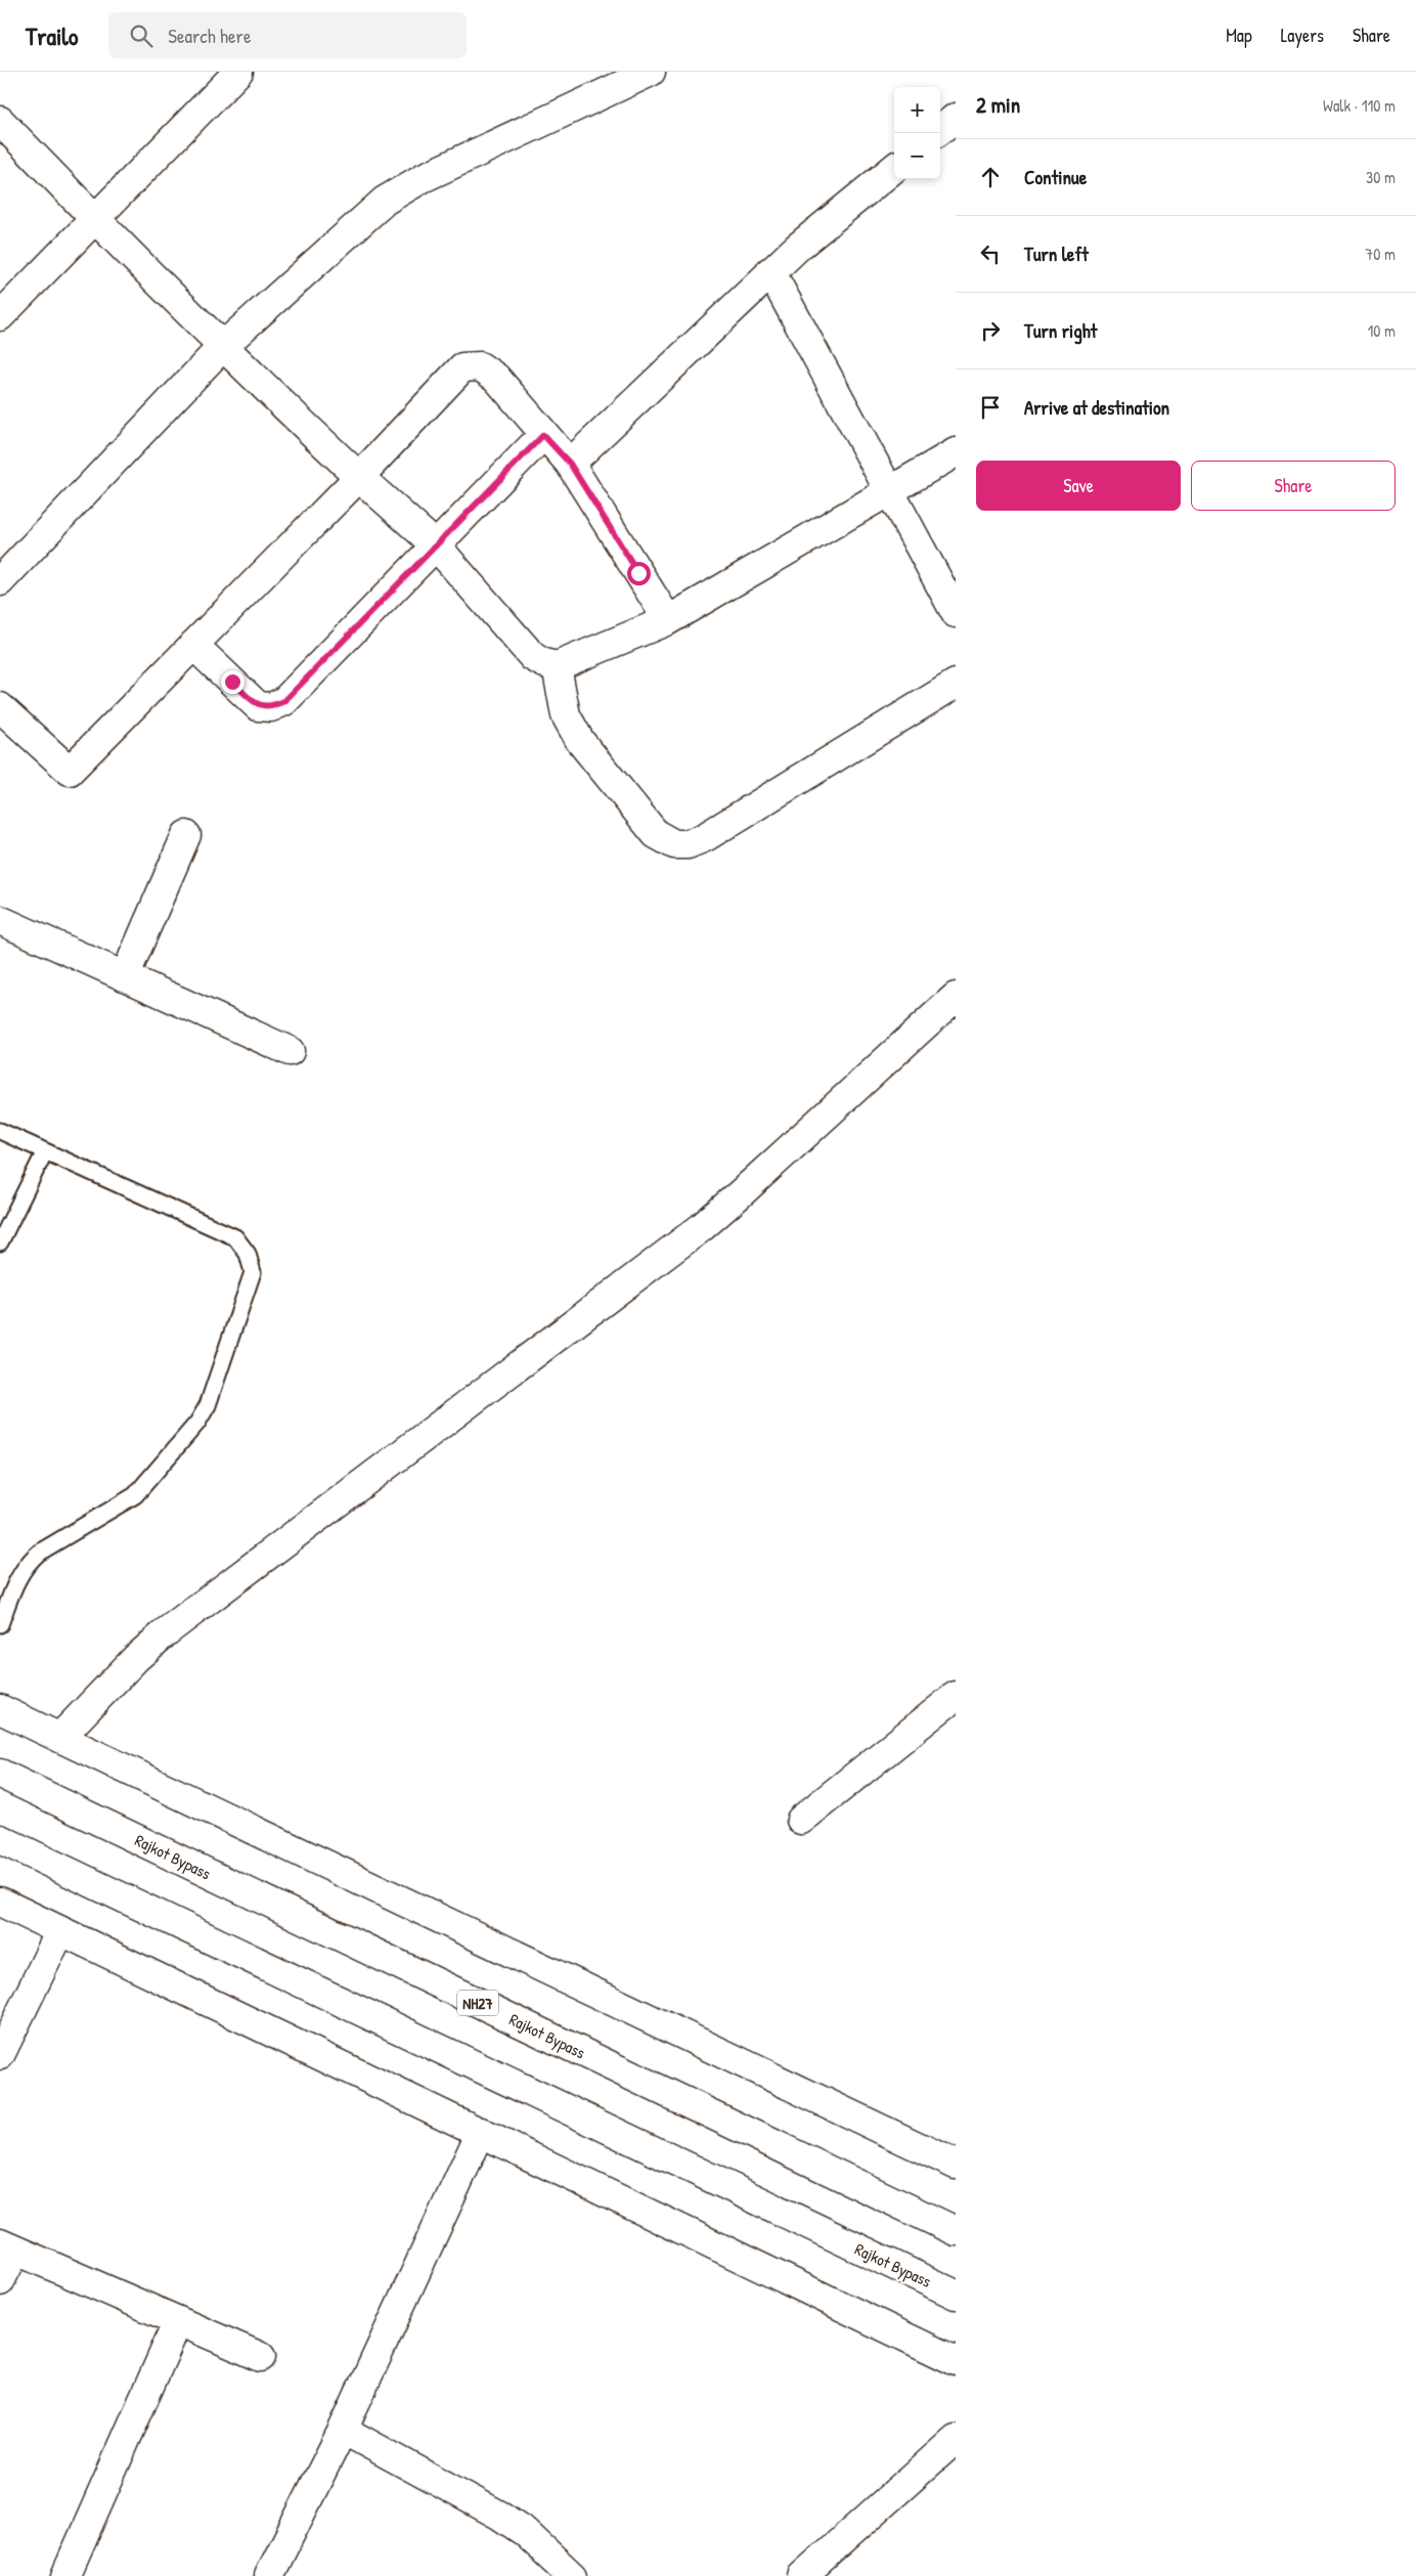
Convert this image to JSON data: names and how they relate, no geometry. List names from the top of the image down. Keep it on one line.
{"streets":{"main road":["Rajkot Bypass","NH27"]},"page":{"header":"Trailo","search":"Search here","nav":["Map","Layers","Share"],"heading":["2 min","Walk · 110 m"],"map_buttons":["+","−"],"list":[["Continue","30 m"],["Turn left","70 m"],["Turn right","10 m"],"Arrive at destination"],"buttons":["Save","Share"]}}
